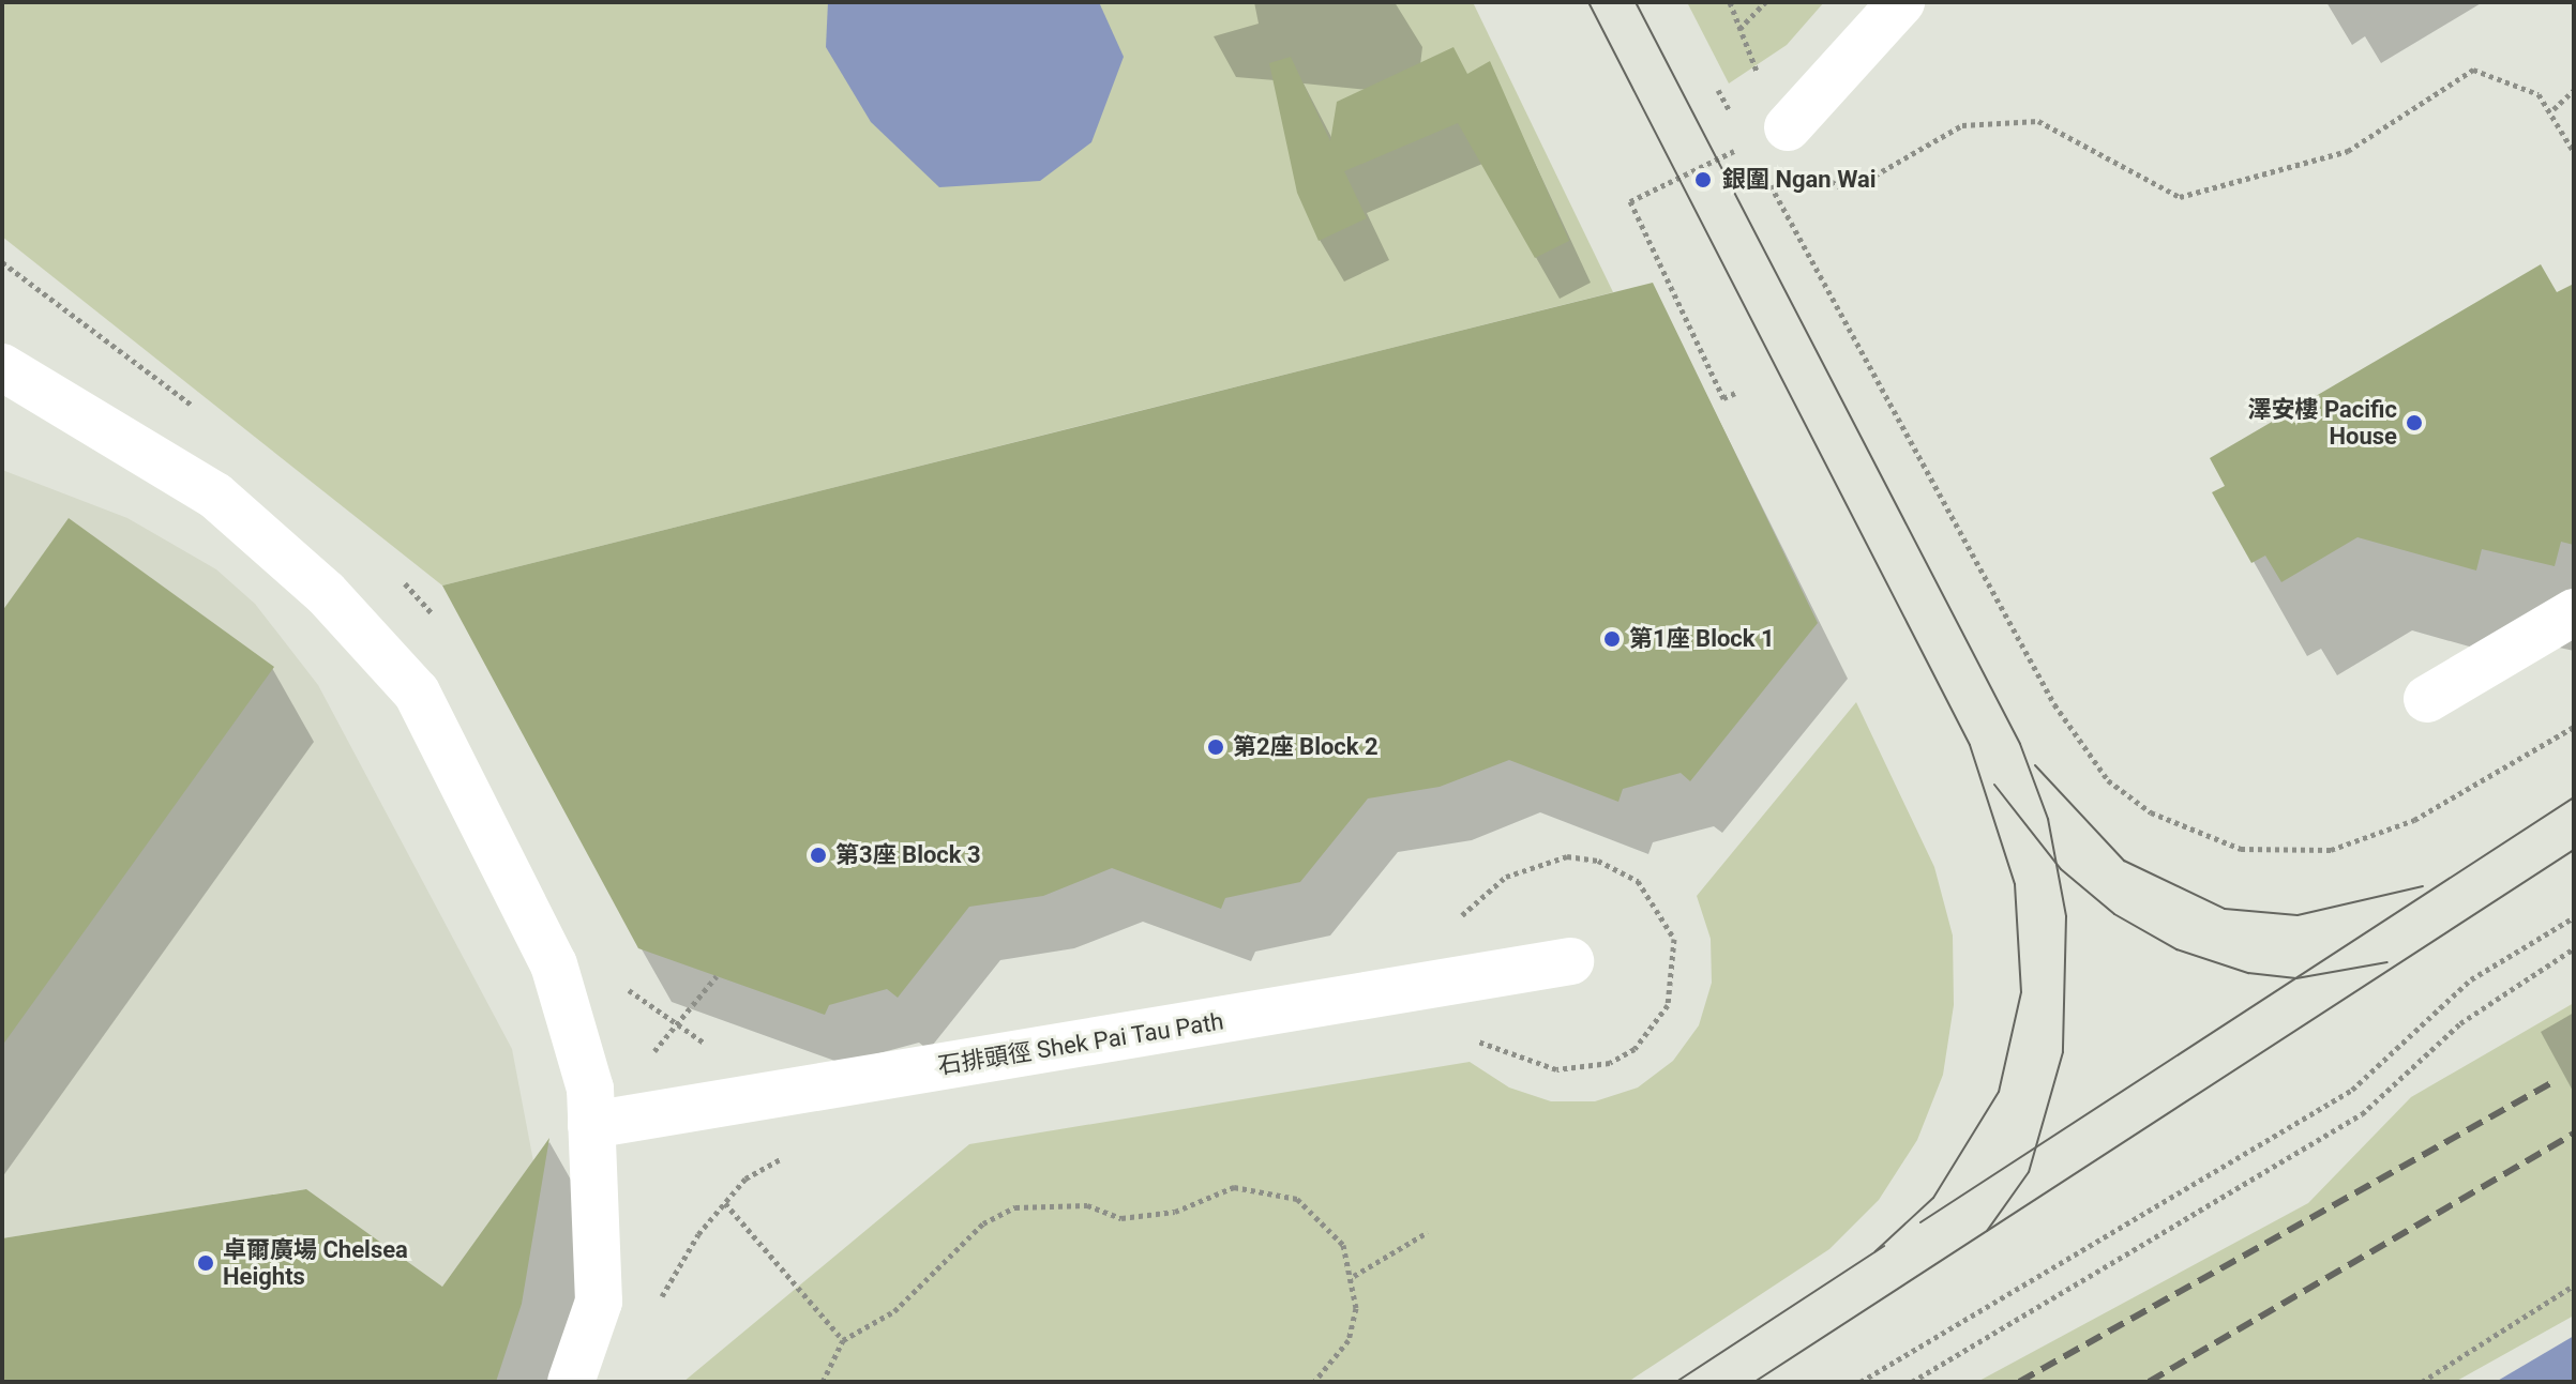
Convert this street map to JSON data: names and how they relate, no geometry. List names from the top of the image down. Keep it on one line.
{"streets":{"street":["石排頭徑 Shek Pai Tau Path"]},"places":["銀圍 Ngan Wai","澤安樓 Pacific House","第1座 Block 1","第2座 Block 2","第3座 Block 3","卓爾廣場 Chelsea Heights"]}
